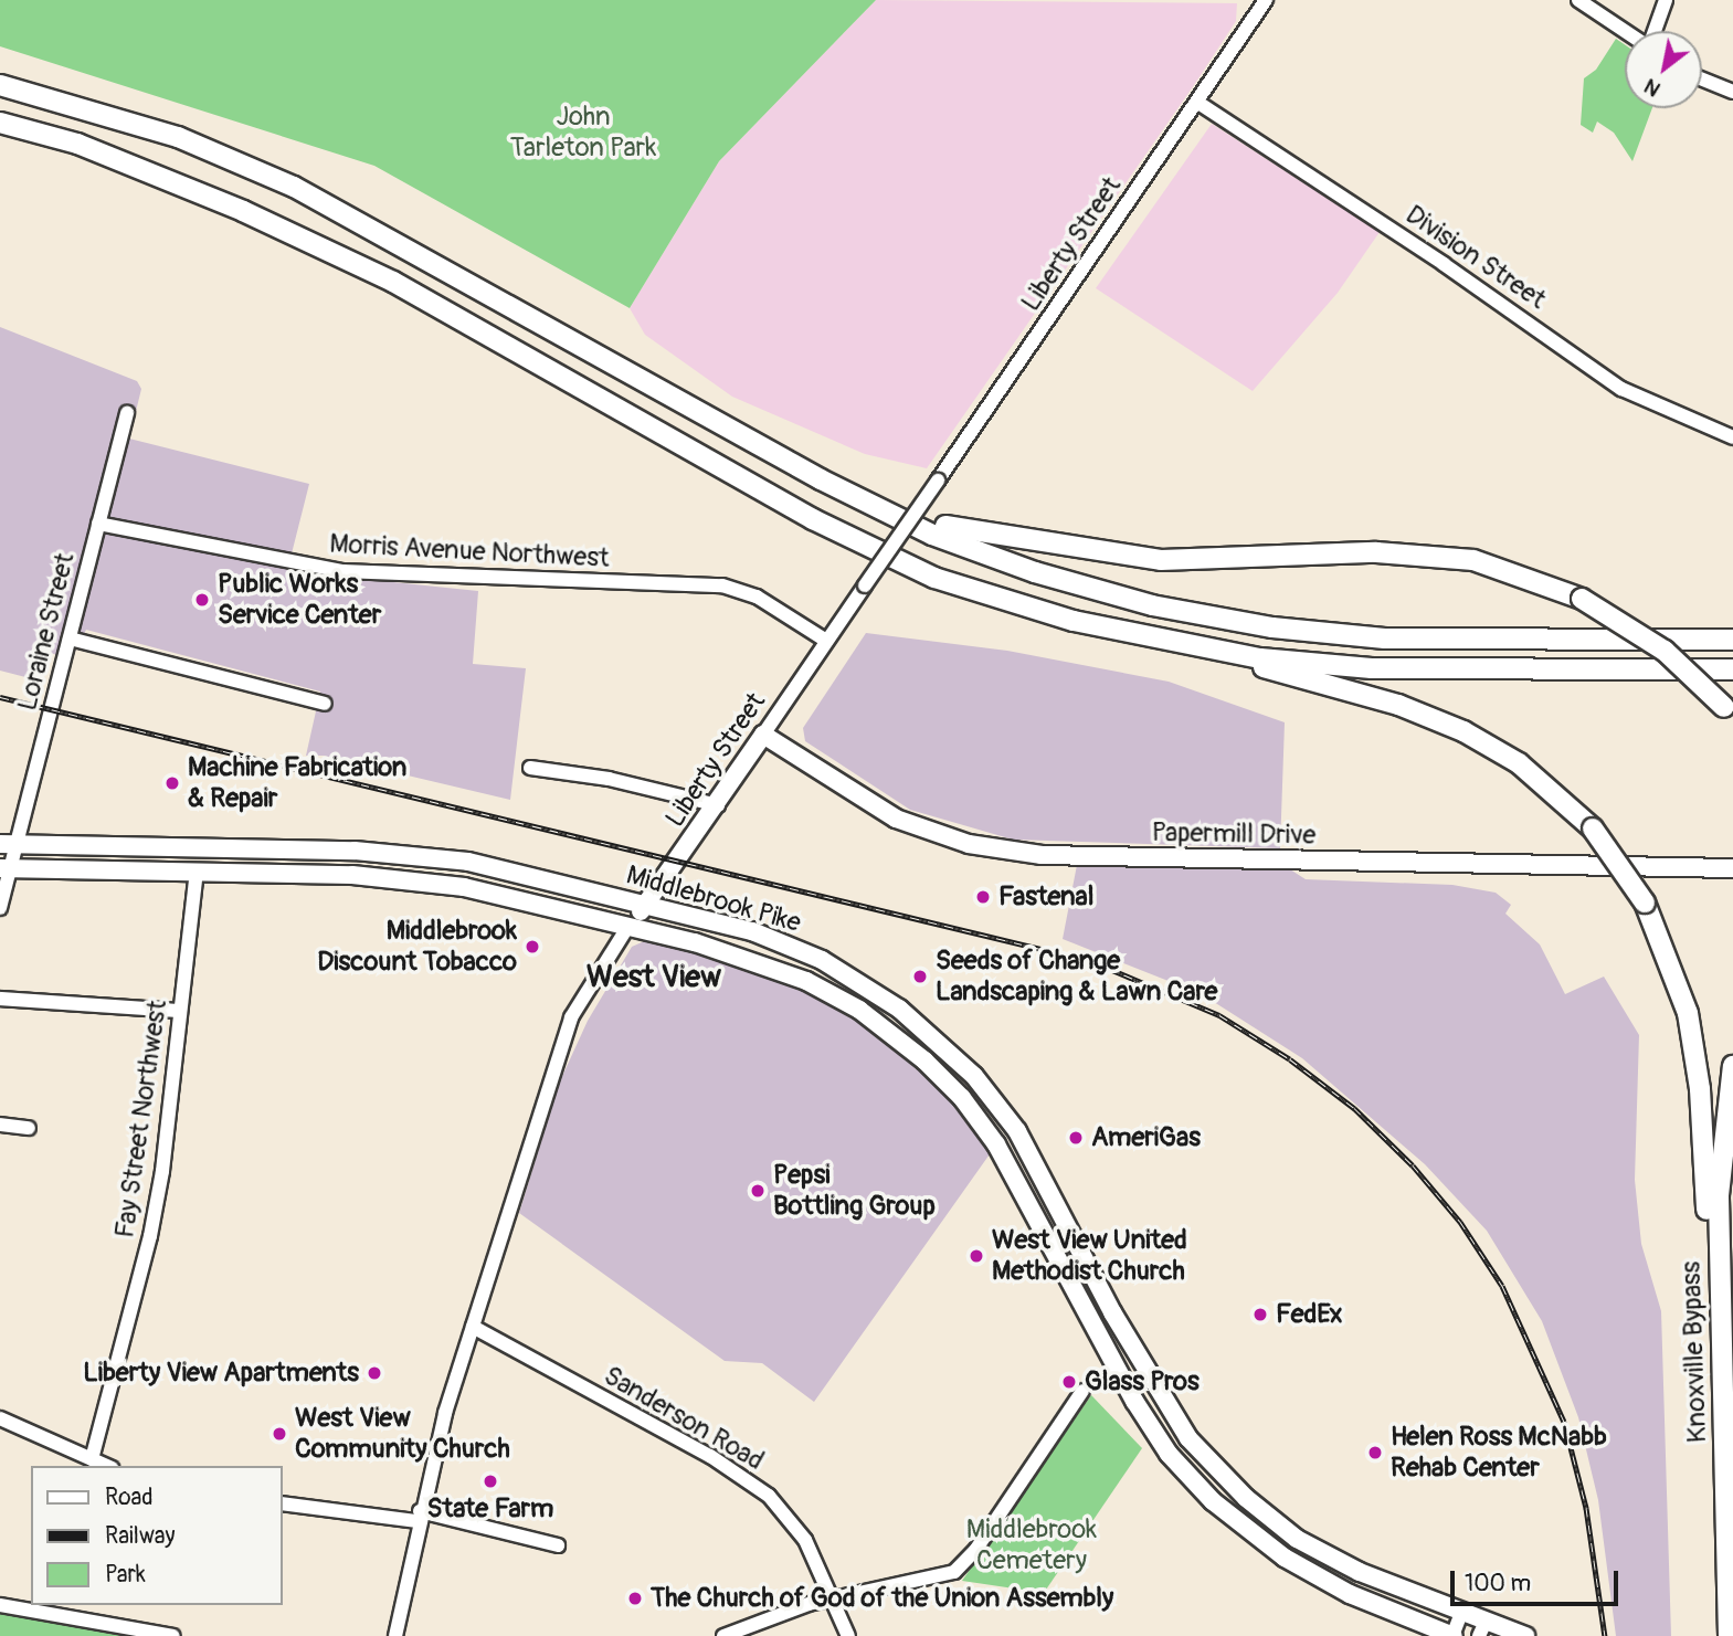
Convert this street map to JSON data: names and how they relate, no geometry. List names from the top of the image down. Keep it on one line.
{"streets":{"highway":["Knoxville Bypass"],"main road":["Liberty Street","Papermill Drive","Middlebrook Pike"],"street":["Division Street","Morris Avenue Northwest","Loraine Street","Fay Street Northwest","Sanderson Road"]},"crossings":[["Liberty Street","Division Street"],["Liberty Street","Morris Avenue Northwest"],["Liberty Street","Papermill Drive"],["Liberty Street","Middlebrook Pike"],["Liberty Street","Sanderson Road"],["Morris Avenue Northwest","Loraine Street"],["Loraine Street","Middlebrook Pike"],["Middlebrook Pike","Fay Street Northwest"]],"districts":["West View"],"parks":["John Tarleton Park","Middlebrook Cemetery"],"places":["Public Works Service Center","Machine Fabrication & Repair","Fastenal","Middlebrook Discount Tobacco","Seeds of Change Landscaping & Lawn Care","AmeriGas","Pepsi Bottling Group","West View United Methodist Church","FedEx","Liberty View Apartments","Glass Pros","West View Community Church","Helen Ross McNabb Rehab Center","State Farm","The Church of God of the Union Assembly"],"legend":["Road","Railway","Park"],"scale_bar":"100 m","north":"bottom left"}
